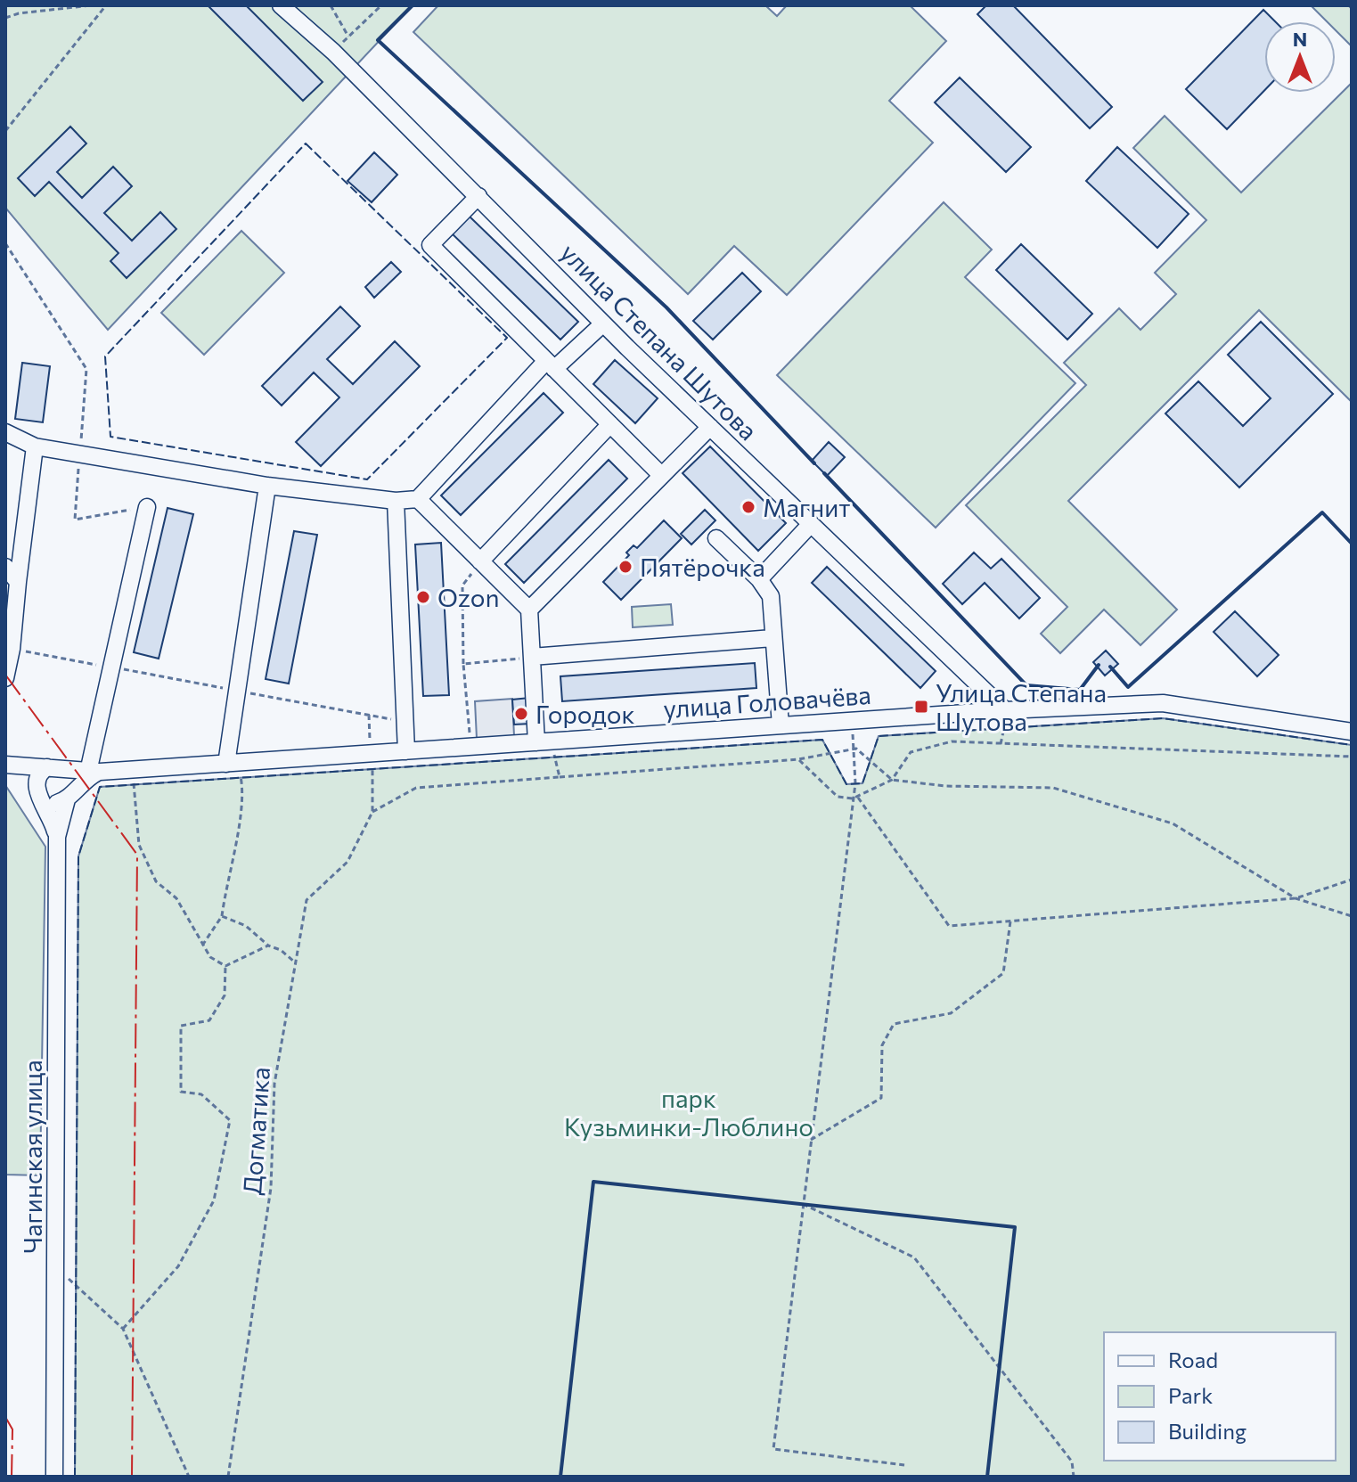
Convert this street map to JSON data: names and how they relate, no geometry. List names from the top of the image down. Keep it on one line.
{"streets":{"street":["улица Степана Шутова","улица Головачёва","Чагинская улица"],"path":["Догматика"]},"crossings":[["улица Степана Шутова","улица Головачёва"],["улица Головачёва","Чагинская улица"]],"parks":["парк Кузьминки-Люблино"],"places":{"other":["Магнит","Пятёрочка","Ozon","Городок"],"transit":["Улица Степана Шутова"]},"legend":["Road","Park","Building"],"north":"top"}
